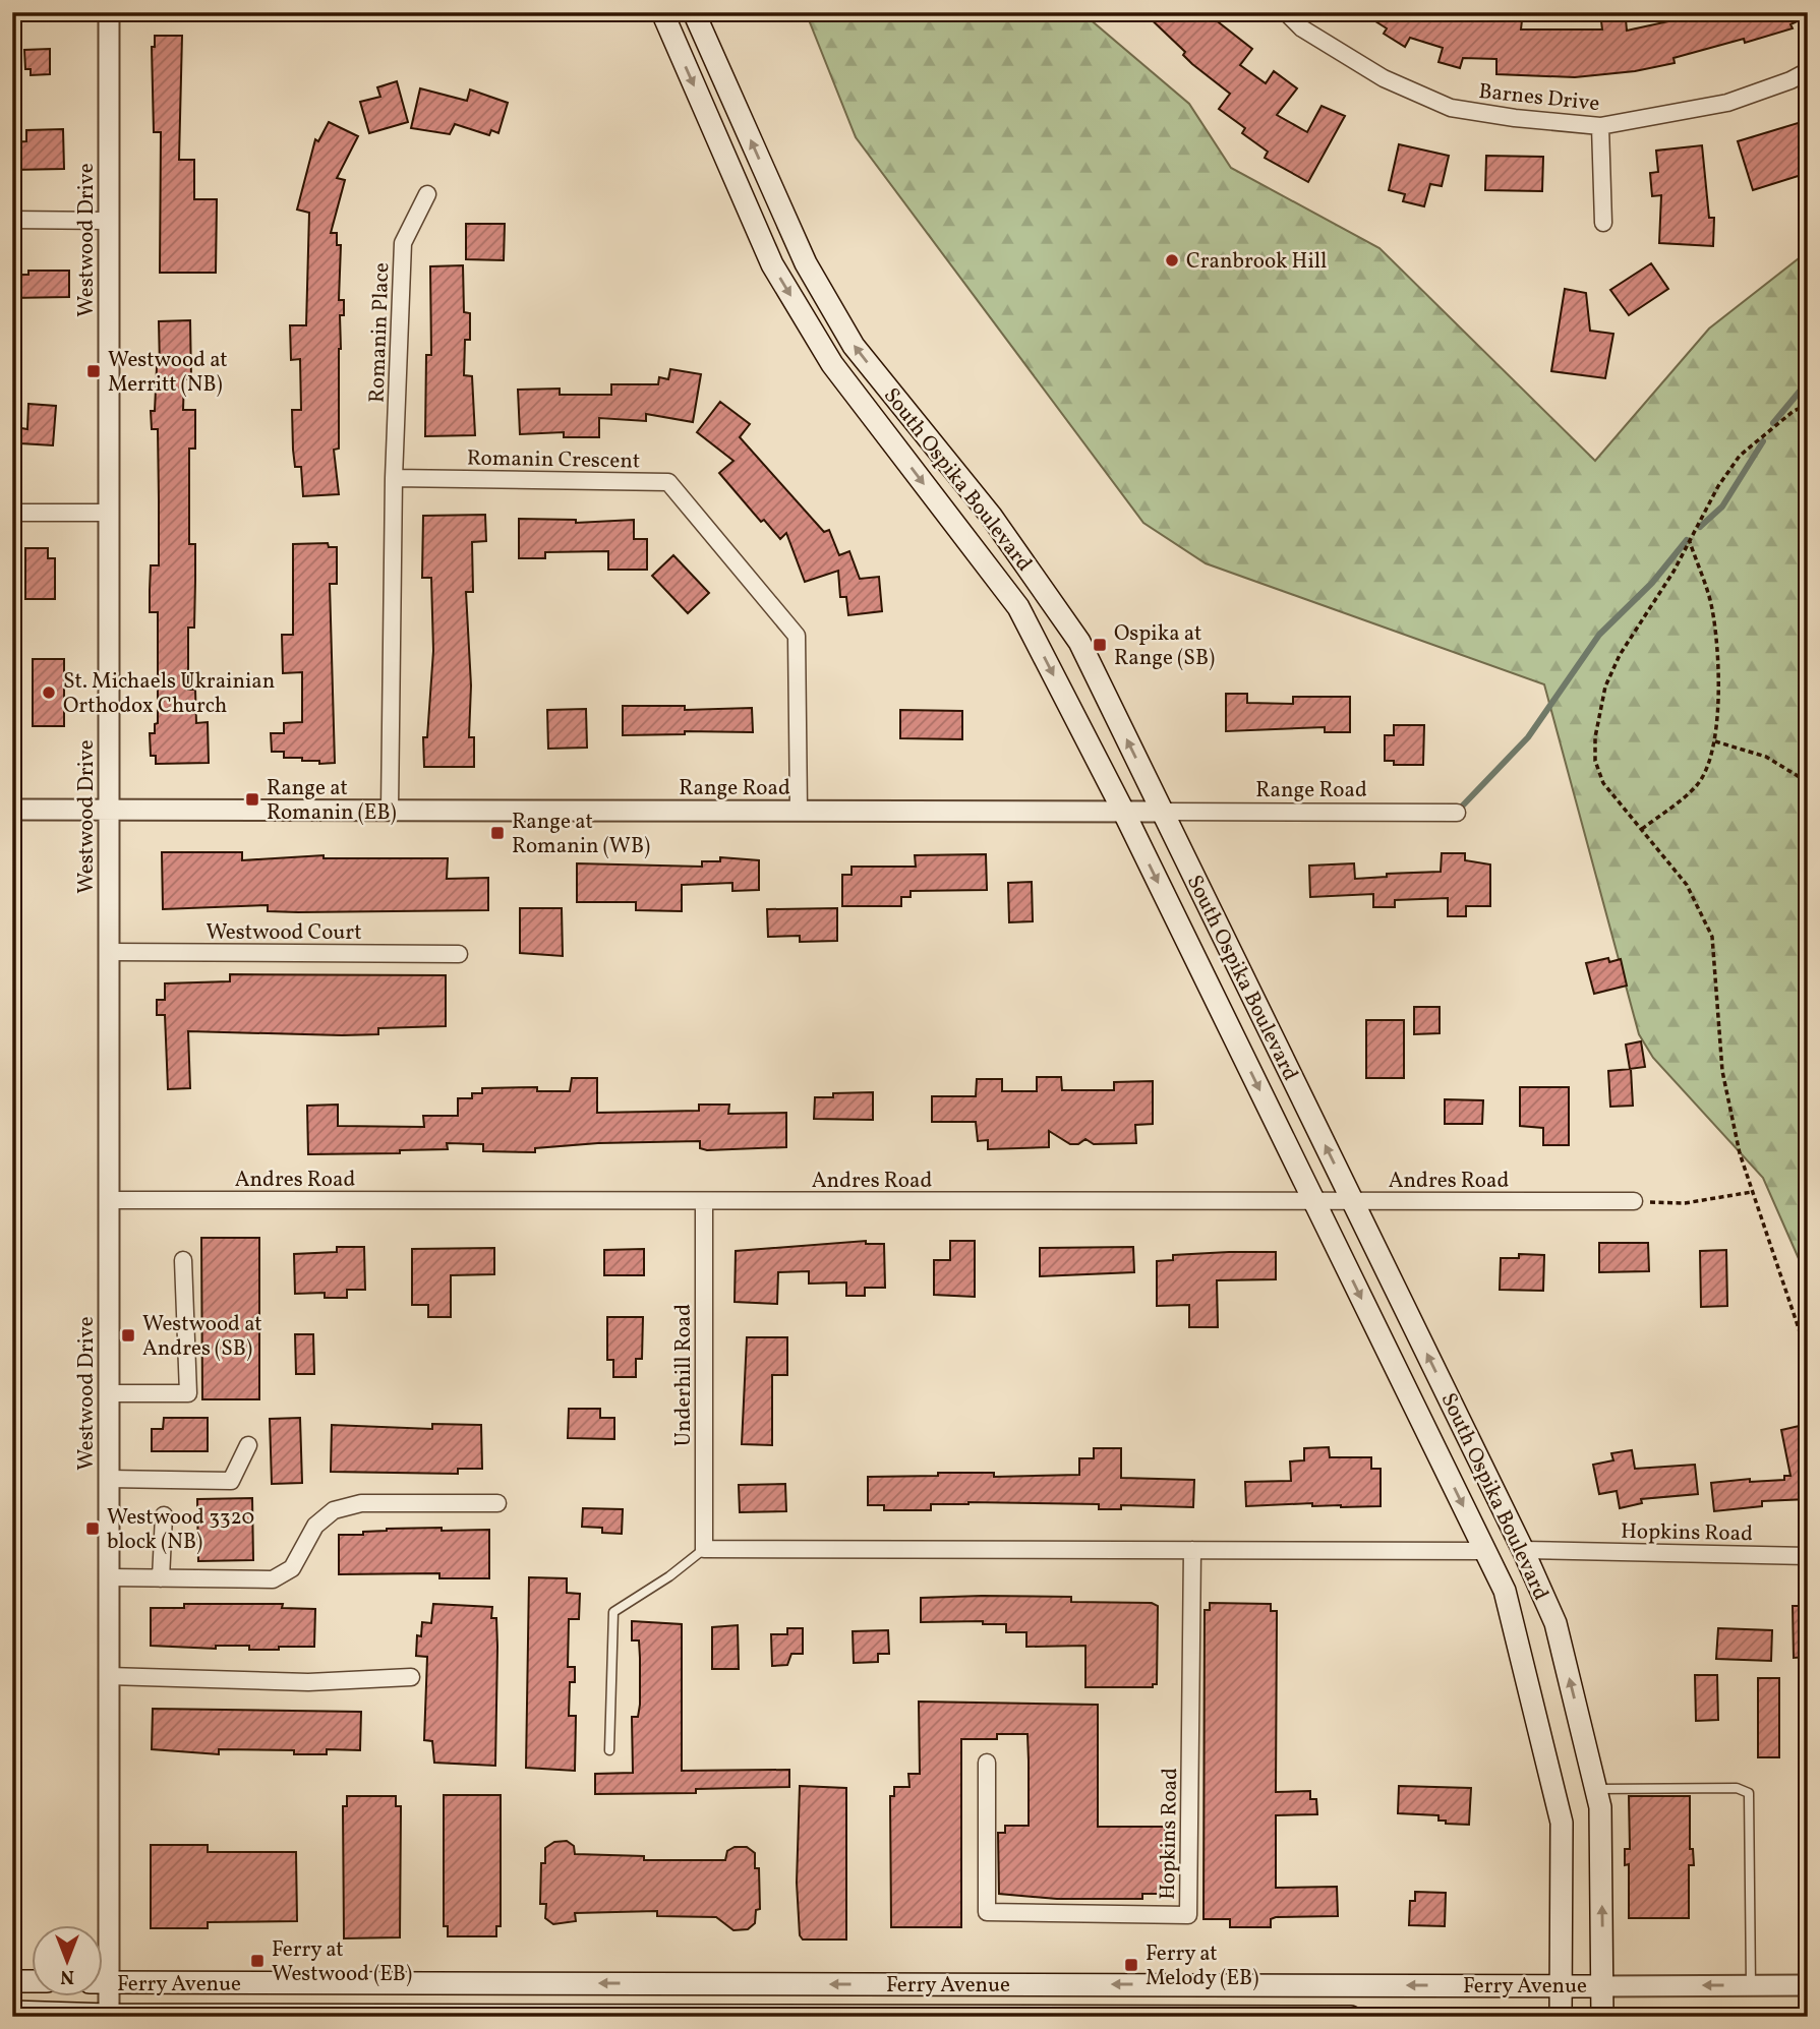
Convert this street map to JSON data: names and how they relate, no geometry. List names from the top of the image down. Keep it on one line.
{"streets":{"main road":["South Ospika Boulevard","Ferry Avenue"],"street":["Barnes Drive","Westwood Drive","Romanin Place","Romanin Crescent","Range Road","Westwood Court","Andres Road","Underhill Road","Hopkins Road"]},"crossings":[["Westwood Drive","Range Road"],["Westwood Drive","Westwood Court"],["Westwood Drive","Andres Road"],["Westwood Drive","Ferry Avenue"],["Romanin Place","Romanin Crescent"],["Romanin Crescent","Range Road"],["South Ospika Boulevard","Range Road"],["South Ospika Boulevard","Andres Road"],["South Ospika Boulevard","Hopkins Road"],["South Ospika Boulevard","Ferry Avenue"],["Andres Road","Underhill Road"]],"places":{"other":["Cranbrook Hill","St. Michaels Ukrainian Orthodox Church"],"transit":["Westwood at Merritt (NB)","Ospika at Range (SB)","Range at Romanin (EB)","Range at Romanin (WB)","Westwood at Andres (SB)","Westwood 3320 block (NB)","Ferry at Westwood (EB)","Ferry at Melody (EB)"]},"north":"bottom"}
